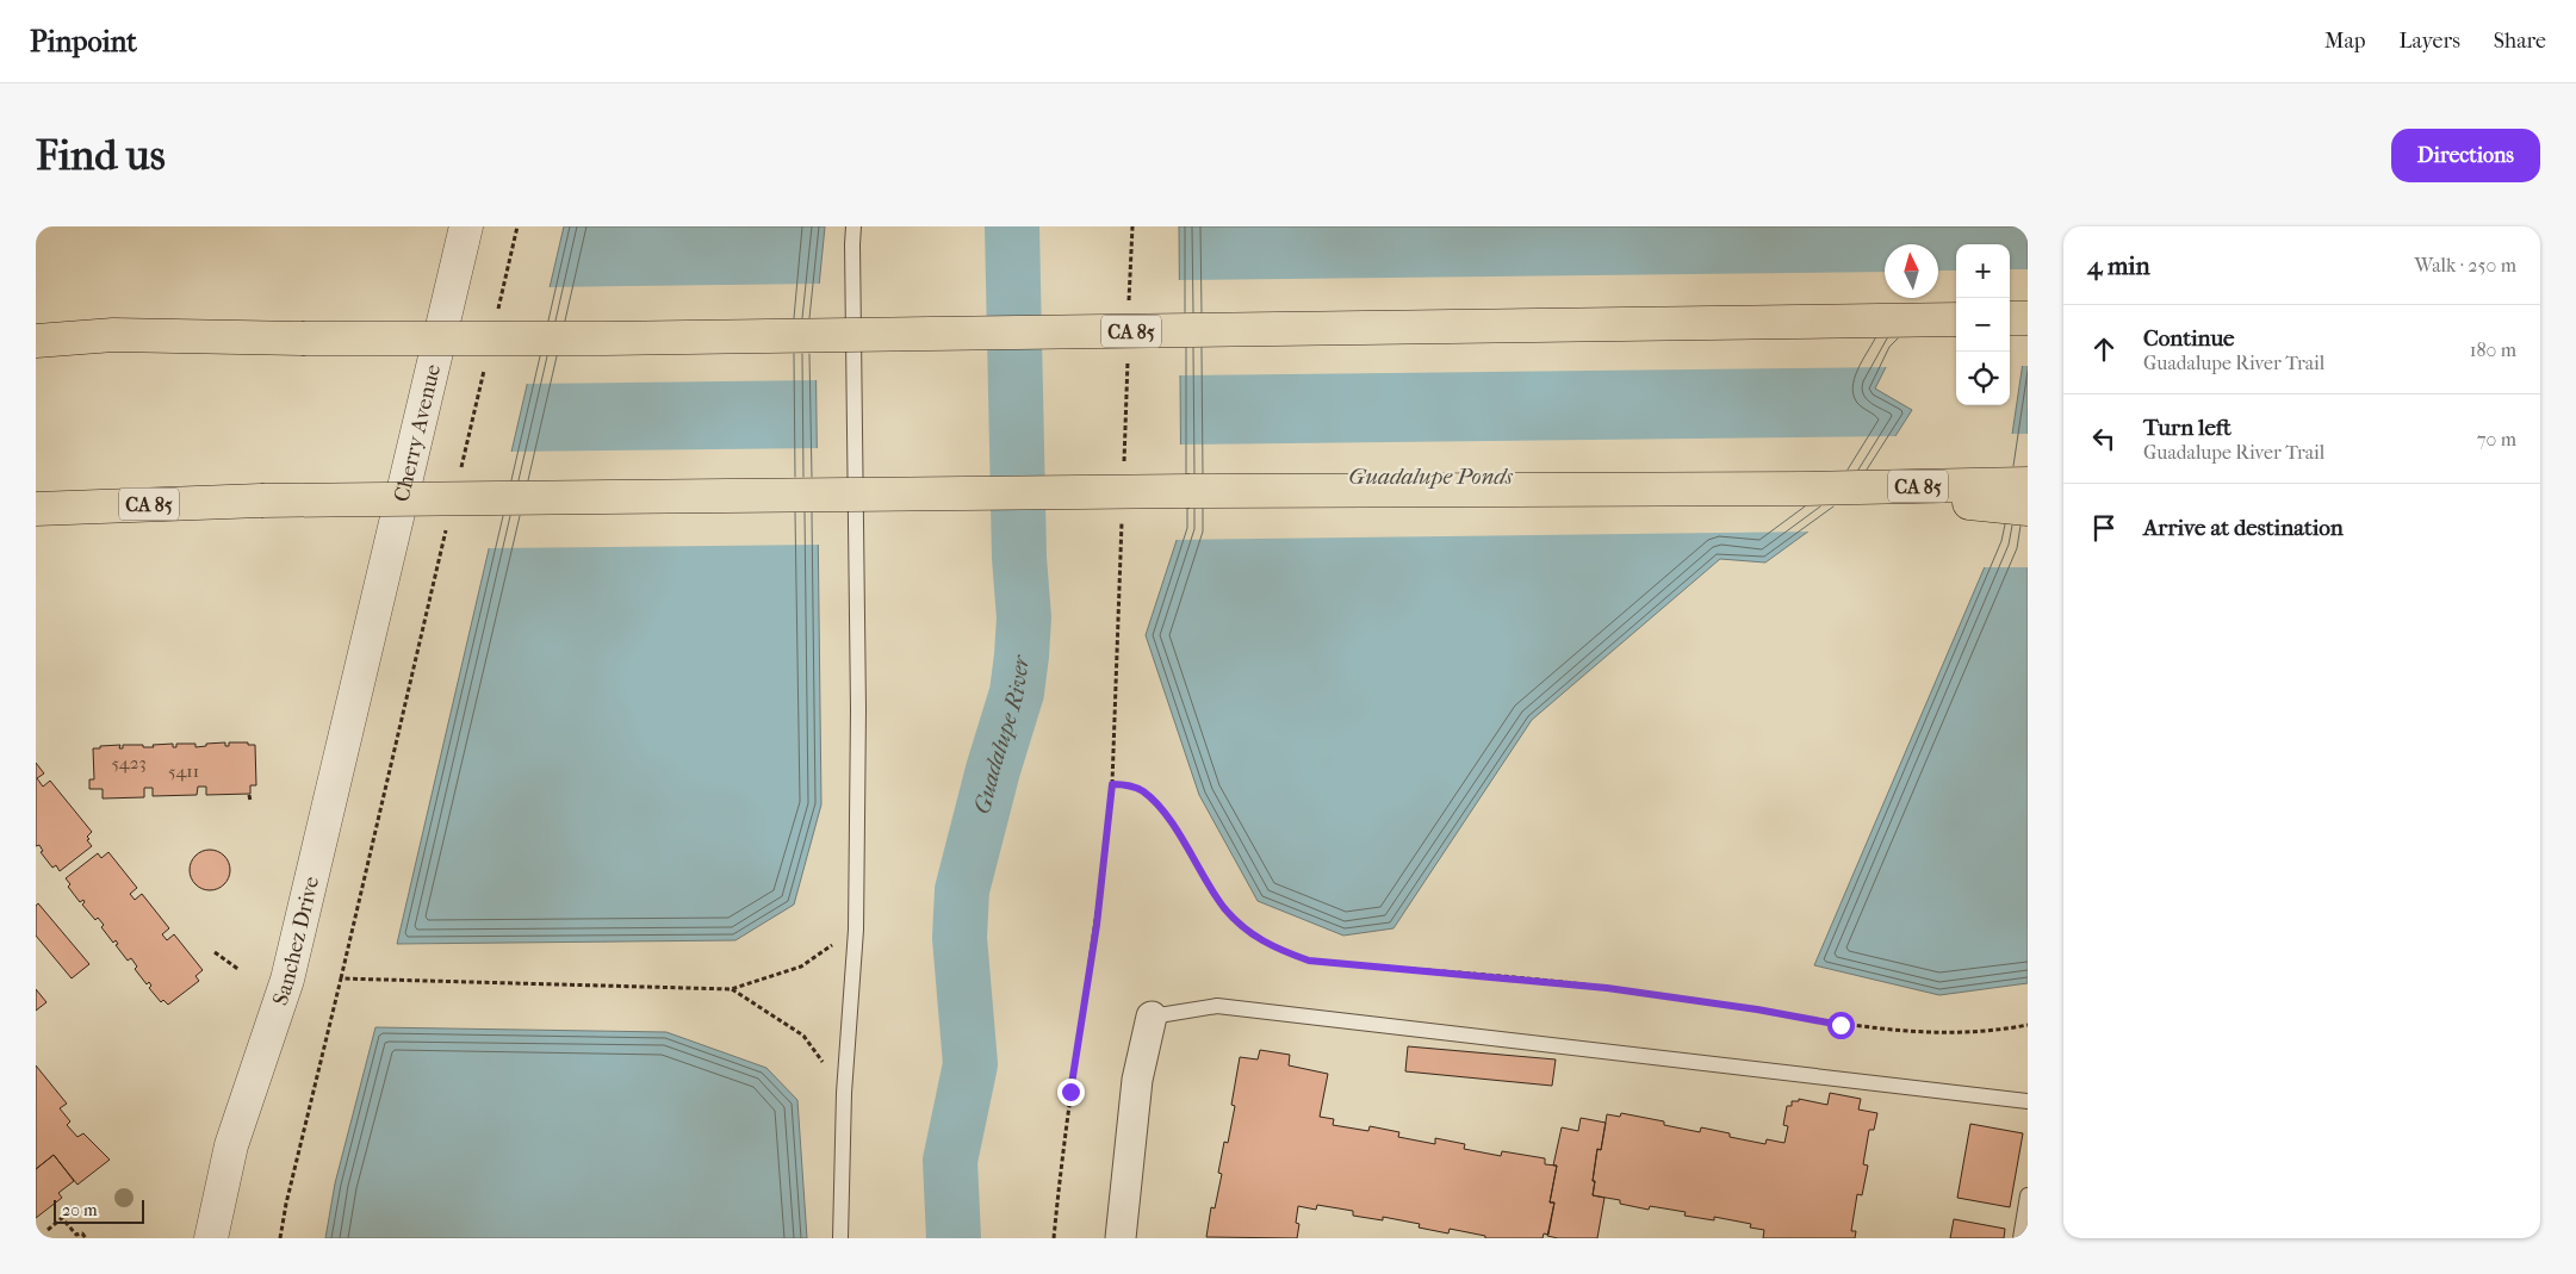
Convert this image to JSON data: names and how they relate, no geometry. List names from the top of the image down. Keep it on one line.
{"streets":{"highway":["CA 85"],"street":["Cherry Avenue","Sanchez Drive"]},"crossings":[["Cherry Avenue","Sanchez Drive"]],"water":["Guadalupe Ponds","Guadalupe River"],"house_numbers":["5423","5411"],"scale_bar":"20 m","north":"top","page":{"header":"Pinpoint","nav":["Map","Layers","Share"],"buttons":"Directions","title":"Find us","heading":["4 min","Walk · 250 m"],"map_buttons":["+","−"],"list":[["Continue","Guadalupe River Trail","180 m"],["Turn left","Guadalupe River Trail","70 m"],"Arrive at destination"],"scale":"20 m"}}
